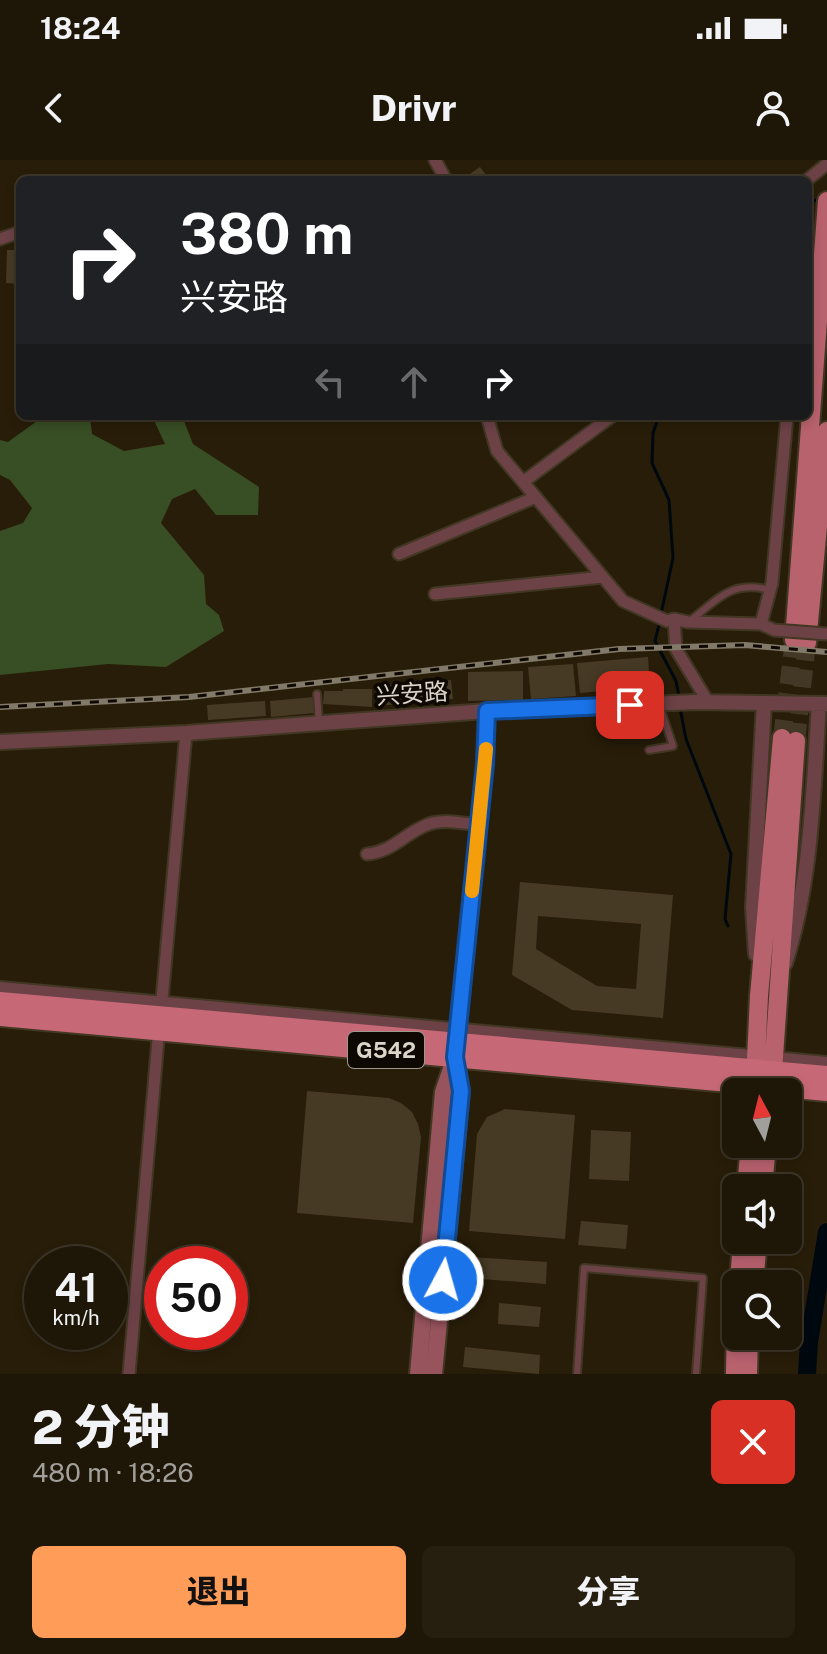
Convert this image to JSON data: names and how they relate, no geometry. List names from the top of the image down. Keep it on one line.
{"streets":{"highway":["G542"],"street":["兴安路"]},"north":"top","page":{"status":"18:24","header":"Drivr","turn":["380 m","兴安路"],"speed":"41 km/h","limit":"50","heading":["2 分钟","480 m · 18:26"],"buttons":["退出","分享"]}}
